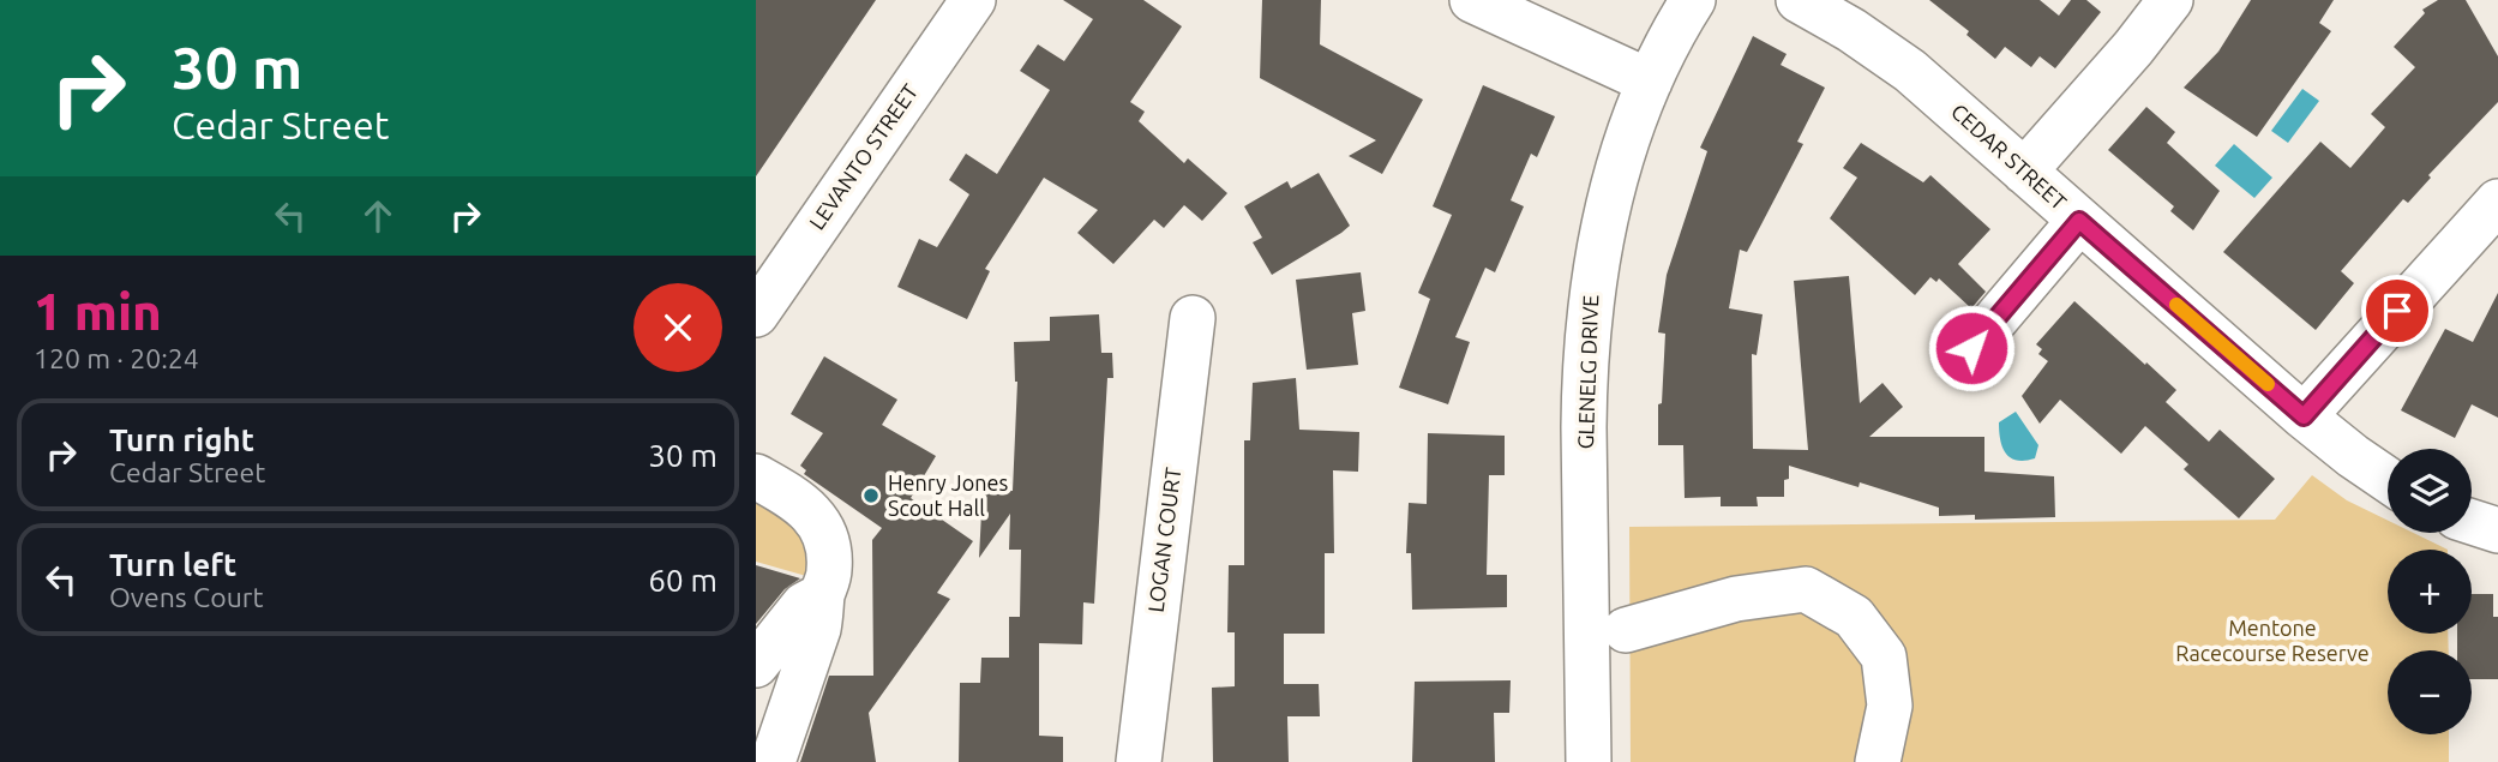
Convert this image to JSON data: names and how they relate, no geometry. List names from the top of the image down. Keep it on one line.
{"streets":{"street":["LEVANTO STREET","CEDAR STREET","GLENELG DRIVE","LOGAN COURT"]},"parks":["Mentone Racecourse Reserve"],"places":["Henry Jones Scout Hall"],"page":{"turn":["30 m","Cedar Street"],"heading":["1 min","120 m · 20:24"],"list":[{"name":"Turn right","note":"Cedar Street","value":"30 m"},{"name":"Turn left","note":"Ovens Court","value":"60 m"}],"map_buttons":["+","−"]}}
